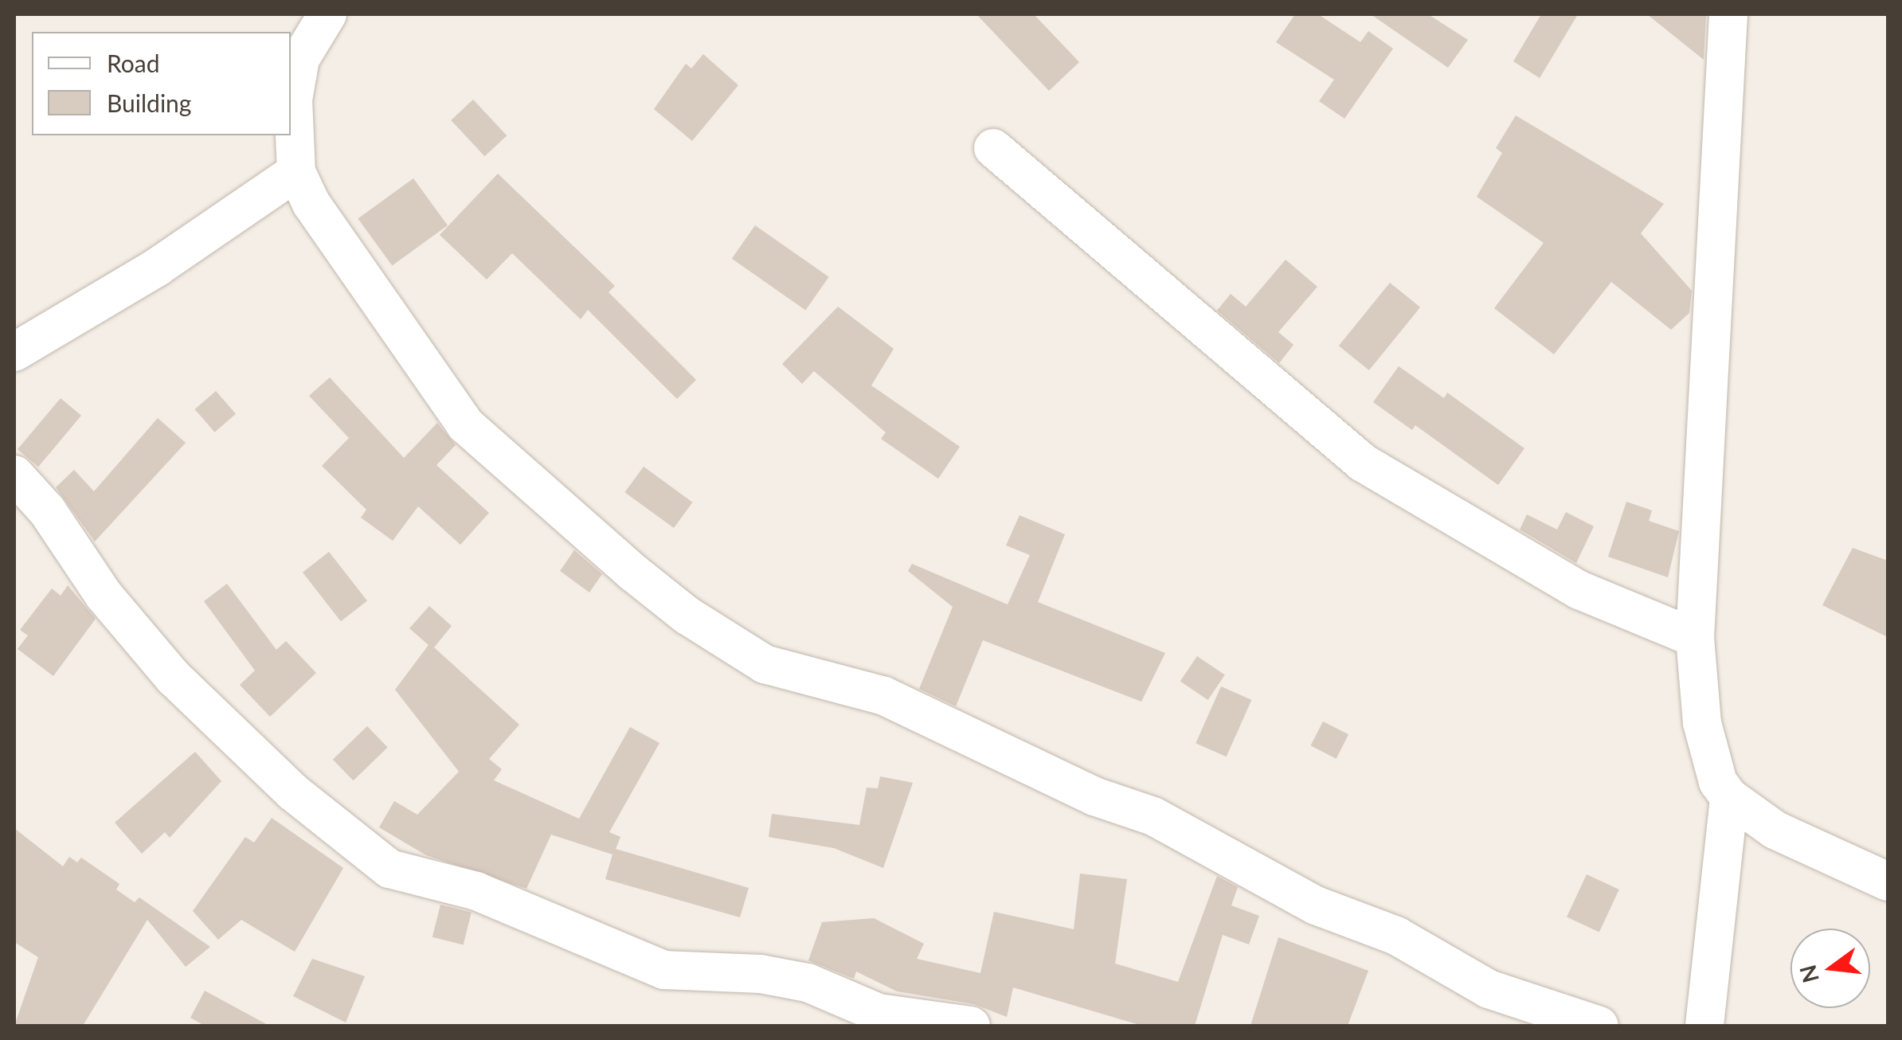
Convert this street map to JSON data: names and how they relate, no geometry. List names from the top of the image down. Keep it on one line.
{"legend":["Road","Building"],"north":"left"}
